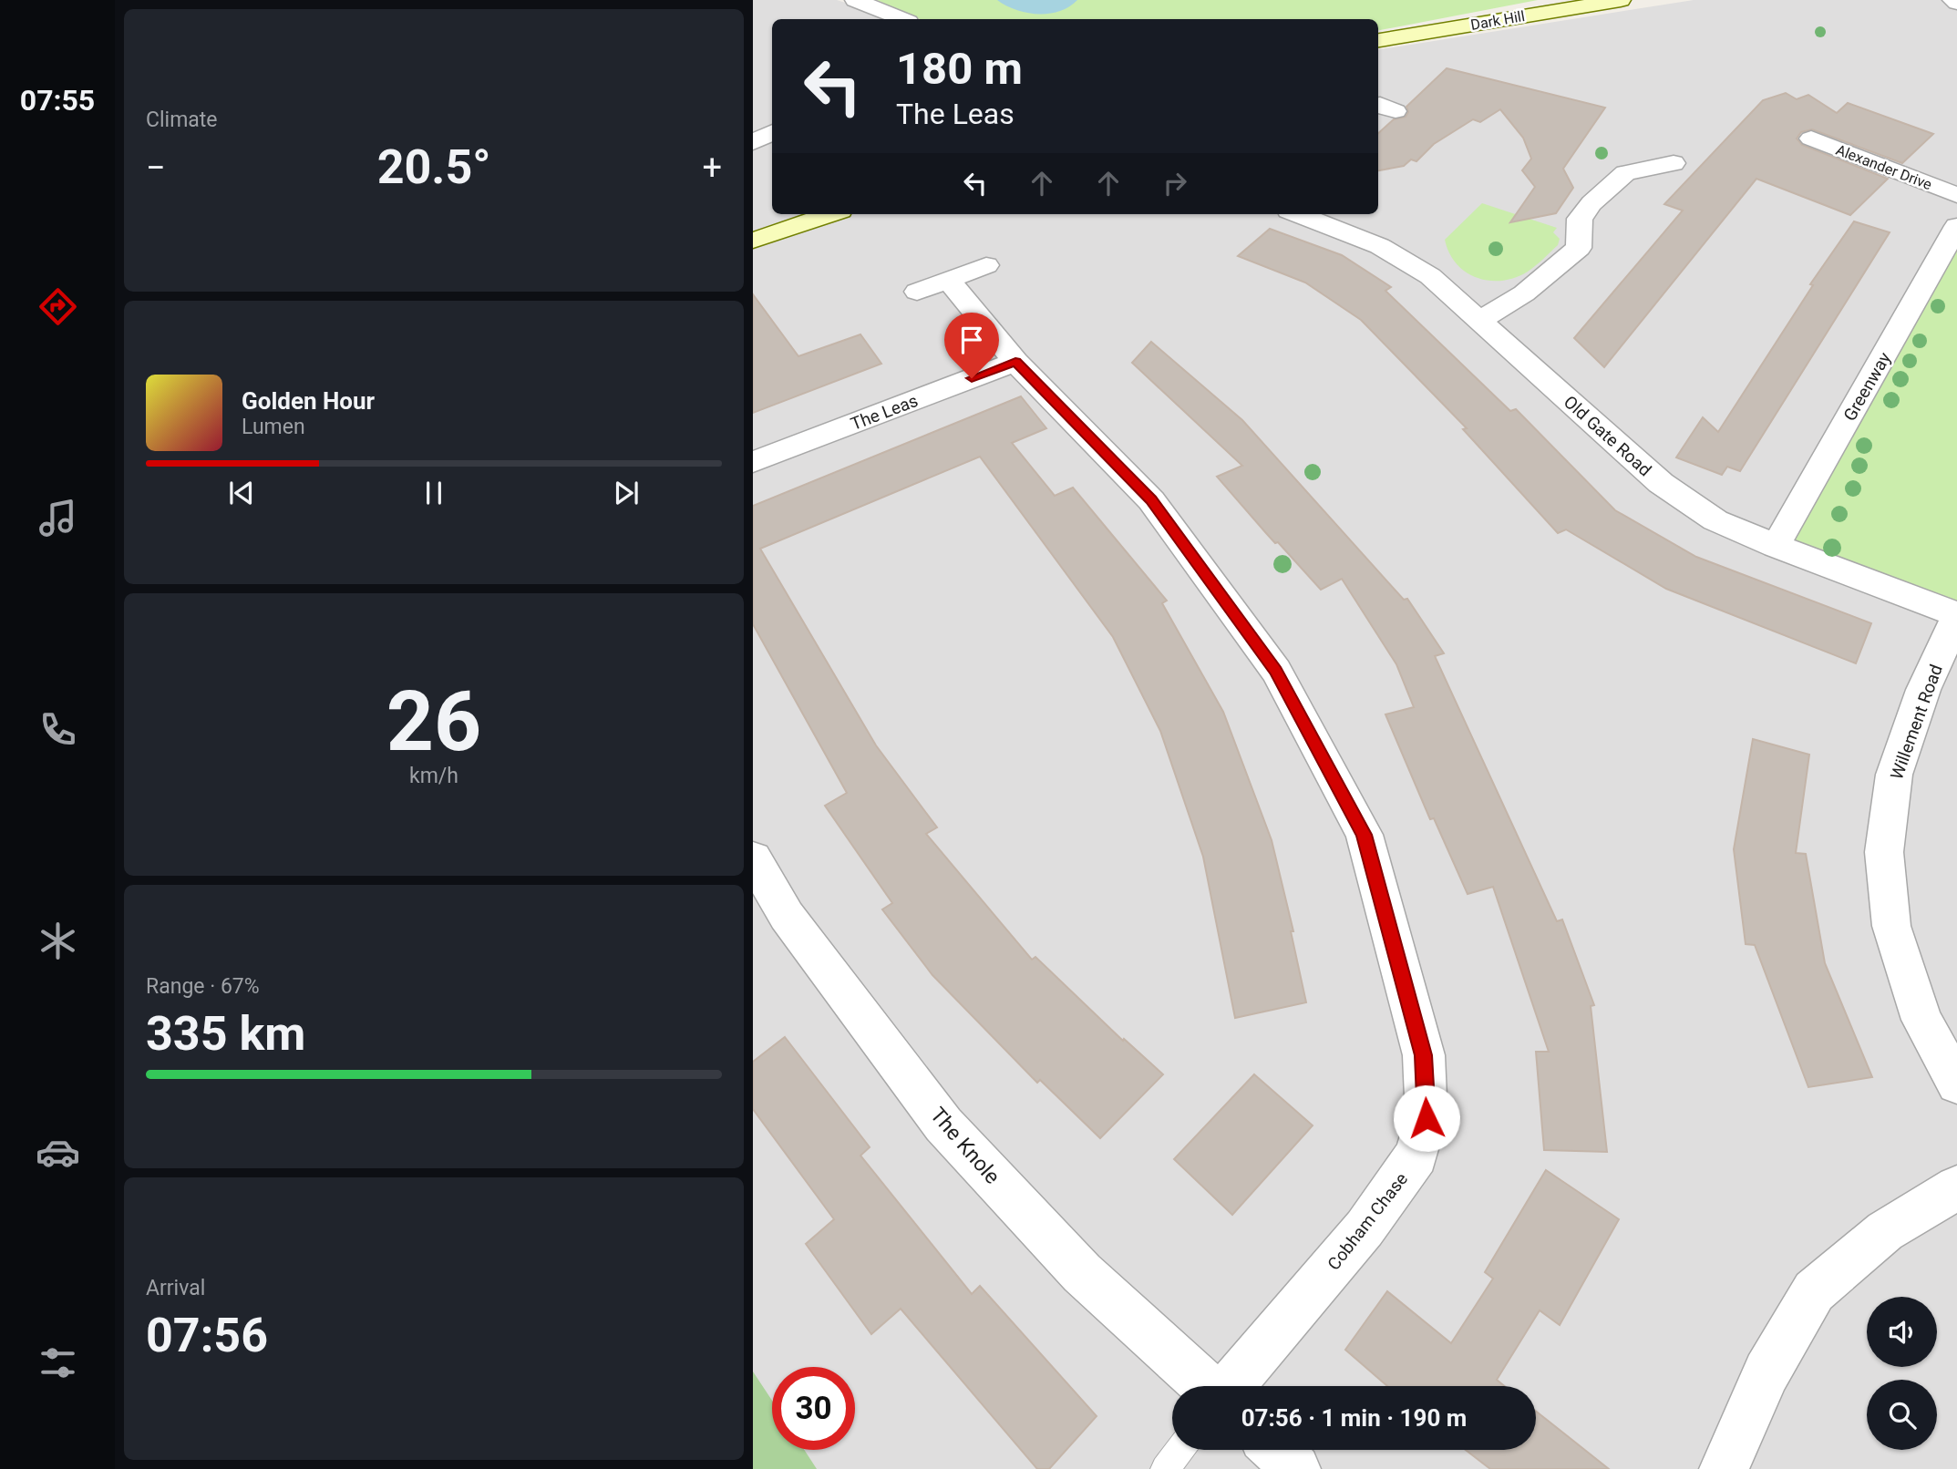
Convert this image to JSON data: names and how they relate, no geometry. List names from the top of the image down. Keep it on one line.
{"streets":{"street":["Dark Hill","Alexander Drive","Greenway","The Leas","Old Gate Road","Willement Road","The Knole","Cobham Chase"]},"crossings":[["Greenway","Old Gate Road"],["The Leas","Cobham Chase"],["Old Gate Road","Willement Road"]],"page":{"tabs":"07:55","tile":["Climate",["26","km/h"],["Range · 67%","335 km"],["Arrival","07:56"]],"turn":["180 m","The Leas"],"heat":["−","20.5°","+"],"song":["Golden Hour","Lumen"],"limit":"30","trip":"07:56 · 1 min · 190 m"}}
